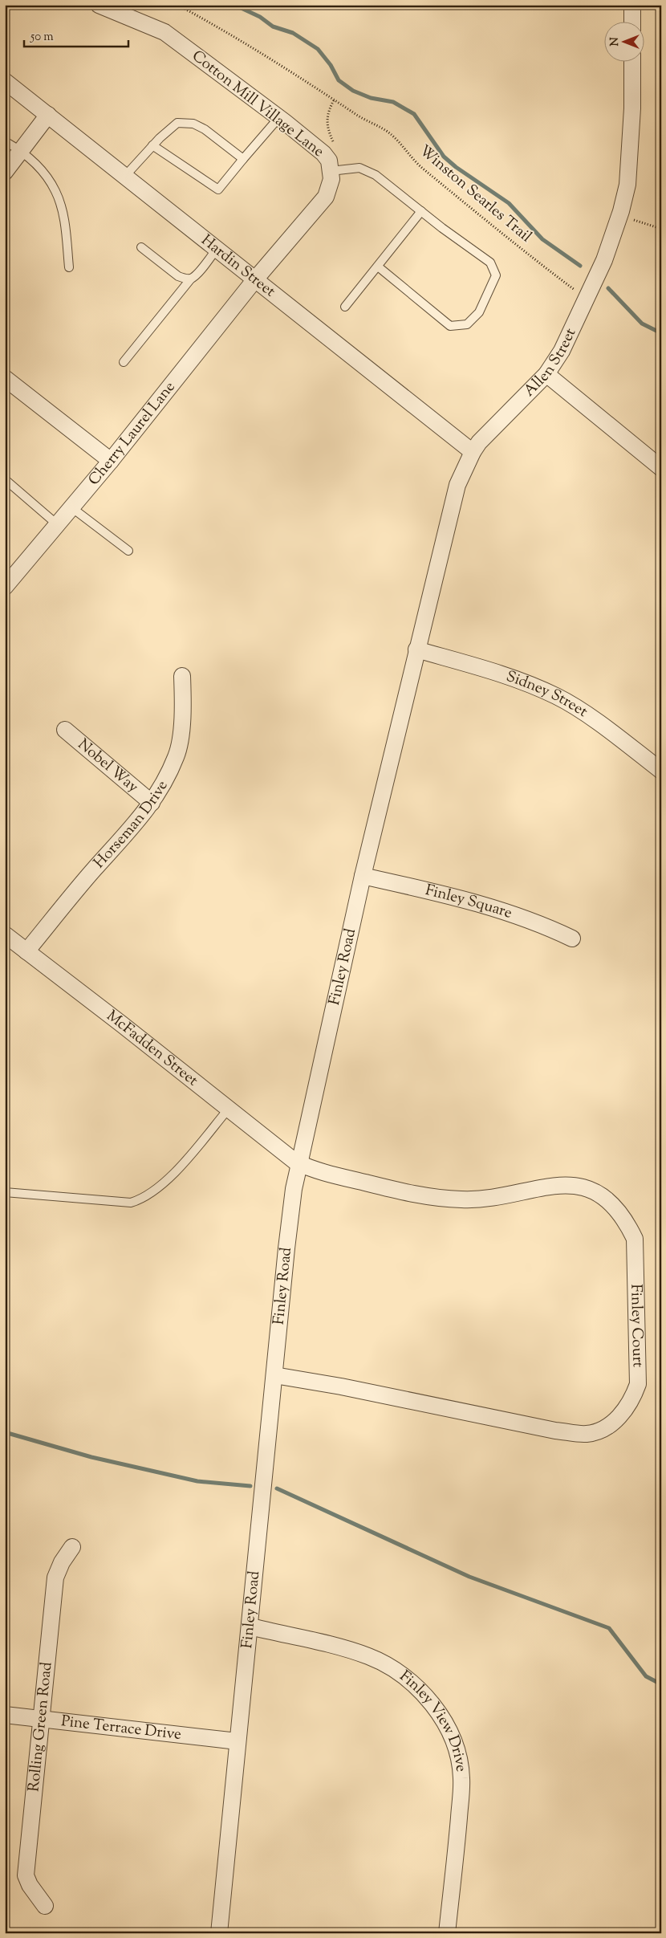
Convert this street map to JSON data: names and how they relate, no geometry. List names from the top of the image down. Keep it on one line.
{"streets":{"street":["Cotton Mill Village Lane","Hardin Street","Allen Street","Cherry Laurel Lane","Sidney Street","Nobel Way","Horseman Drive","Finley Square","Finley Road","McFadden Street","Finley Court","Finley View Drive","Rolling Green Road","Pine Terrace Drive"],"path":["Winston Searles Trail"]},"crossings":[["Cotton Mill Village Lane","Hardin Street"],["Cotton Mill Village Lane","Cherry Laurel Lane"],["Hardin Street","Allen Street"],["Hardin Street","Cherry Laurel Lane"],["Allen Street","Sidney Street"],["Allen Street","Finley Road"],["Sidney Street","Finley Road"],["Nobel Way","Horseman Drive"],["Horseman Drive","McFadden Street"],["Finley Square","Finley Road"],["Finley Road","McFadden Street"],["Finley Road","Finley Court"],["Finley Road","Finley View Drive"],["Finley Road","Pine Terrace Drive"],["McFadden Street","Finley Court"],["Rolling Green Road","Pine Terrace Drive"]],"scale_bar":"50 m","north":"left"}
